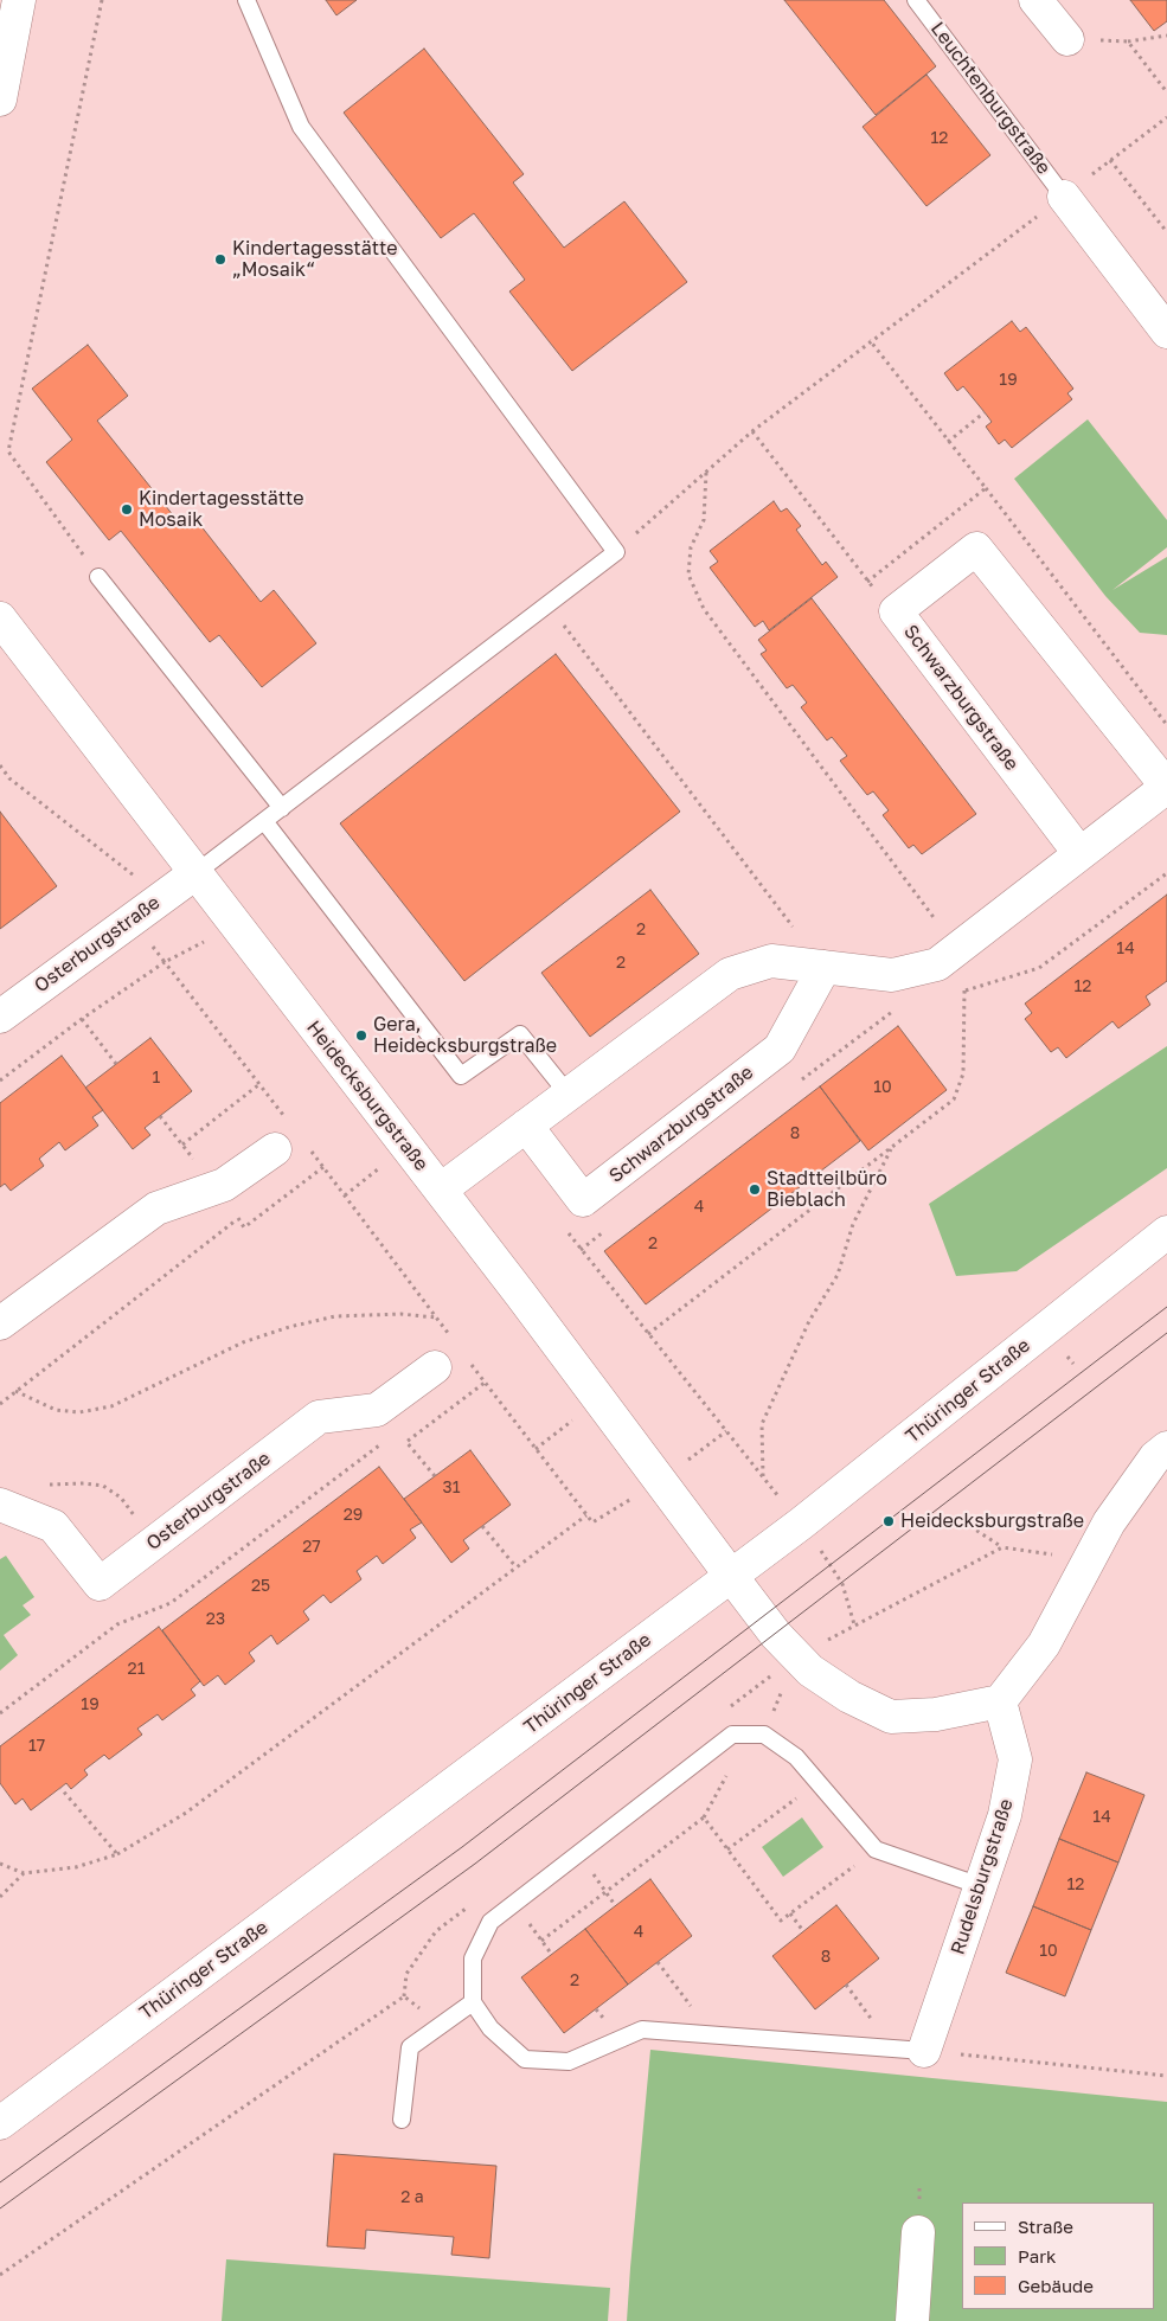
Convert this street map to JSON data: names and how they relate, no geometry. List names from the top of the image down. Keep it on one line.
{"streets":{"street":["Schwarzburgstraße","Osterburgstraße","Heidecksburgstraße","Thüringer Straße","Rudelsburgstraße"],"lane":["Leuchtenburgstraße"]},"crossings":[["Schwarzburgstraße","Heidecksburgstraße"],["Osterburgstraße","Heidecksburgstraße"],["Heidecksburgstraße","Thüringer Straße"]],"places":["Kindertagesstätte „Mosaik“","Kindertagesstätte Mosaik","Gera, Heidecksburgstraße","Stadtteilbüro Bieblach","Heidecksburgstraße"],"house_numbers":["12","19","2","14","2","12","1","10","8","4","2","31","29","27","25","23","21","19","17","14","12","4","10","8","2","2 a"],"legend":["Straße","Park","Gebäude"]}
